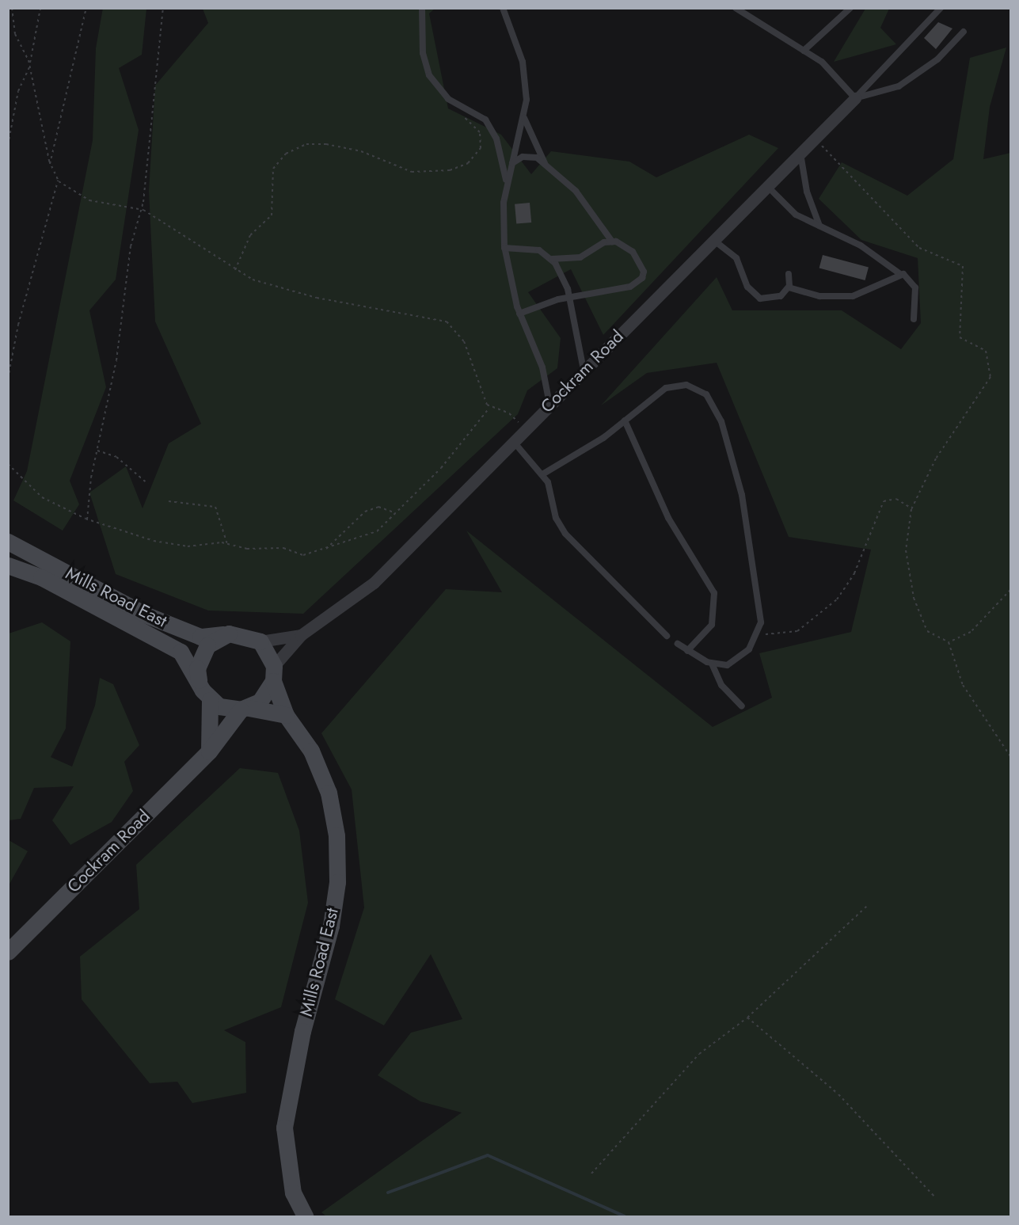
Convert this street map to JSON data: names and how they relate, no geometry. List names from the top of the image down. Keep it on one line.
{"streets":{"main road":["Cockram Road","Mills Road East"]},"crossings":[["Cockram Road","Mills Road East"]]}
